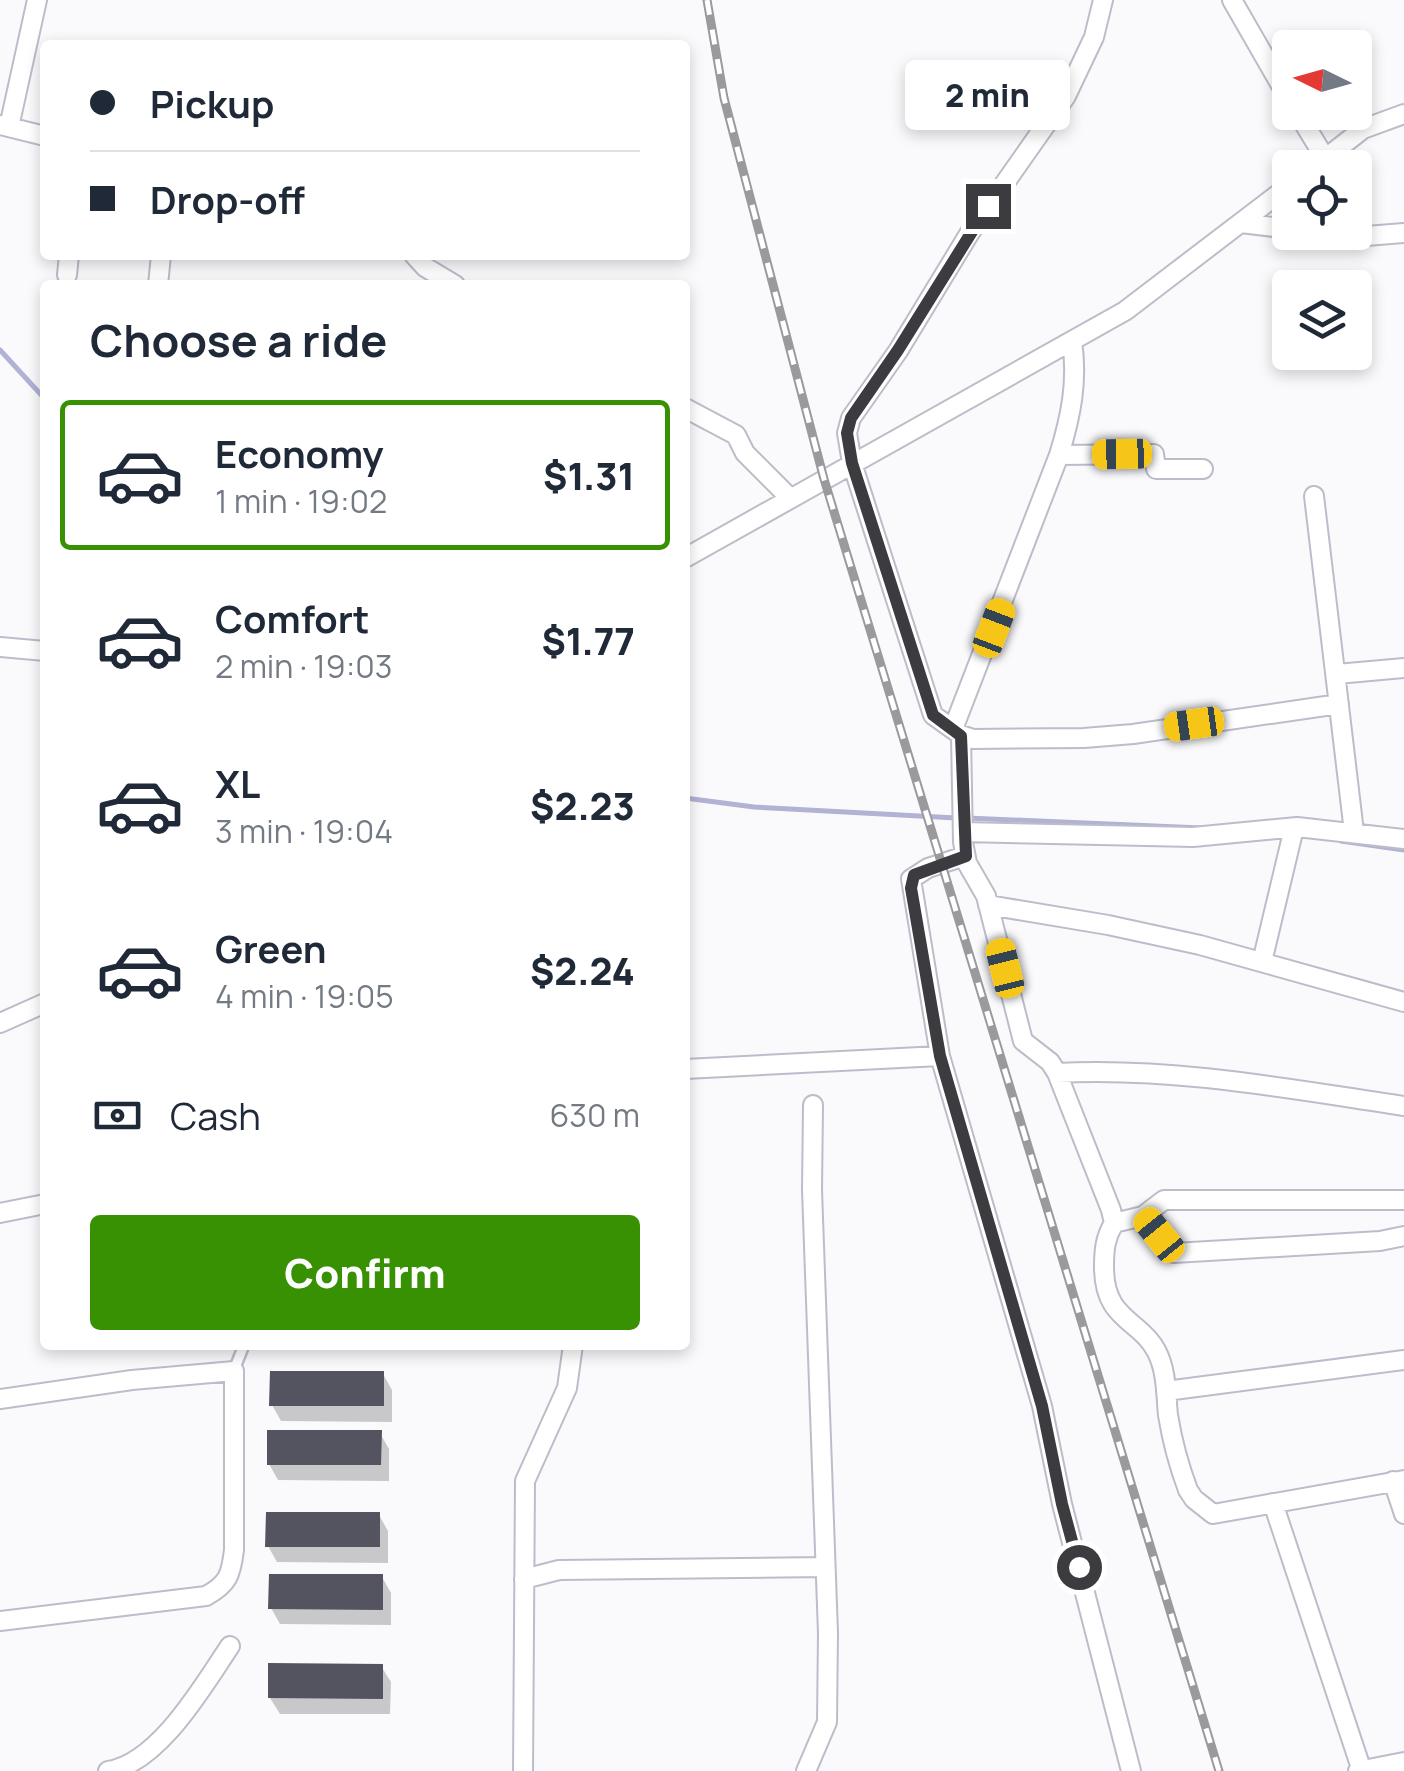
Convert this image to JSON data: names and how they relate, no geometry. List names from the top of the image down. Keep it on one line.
{"north":"left","page":{"banner":["Pickup","Drop-off"],"bubble":"2 min","heading":"Choose a ride","list":[{"name":"Economy","note":"1 min · 19:02","value":"$1.31"},{"name":"Comfort","note":"2 min · 19:03","value":"$1.77"},{"name":"XL","note":"3 min · 19:04","value":"$2.23"},{"name":"Green","note":"4 min · 19:05","value":"$2.24"}],"pay":["Cash","630 m"],"buttons":"Confirm"}}
